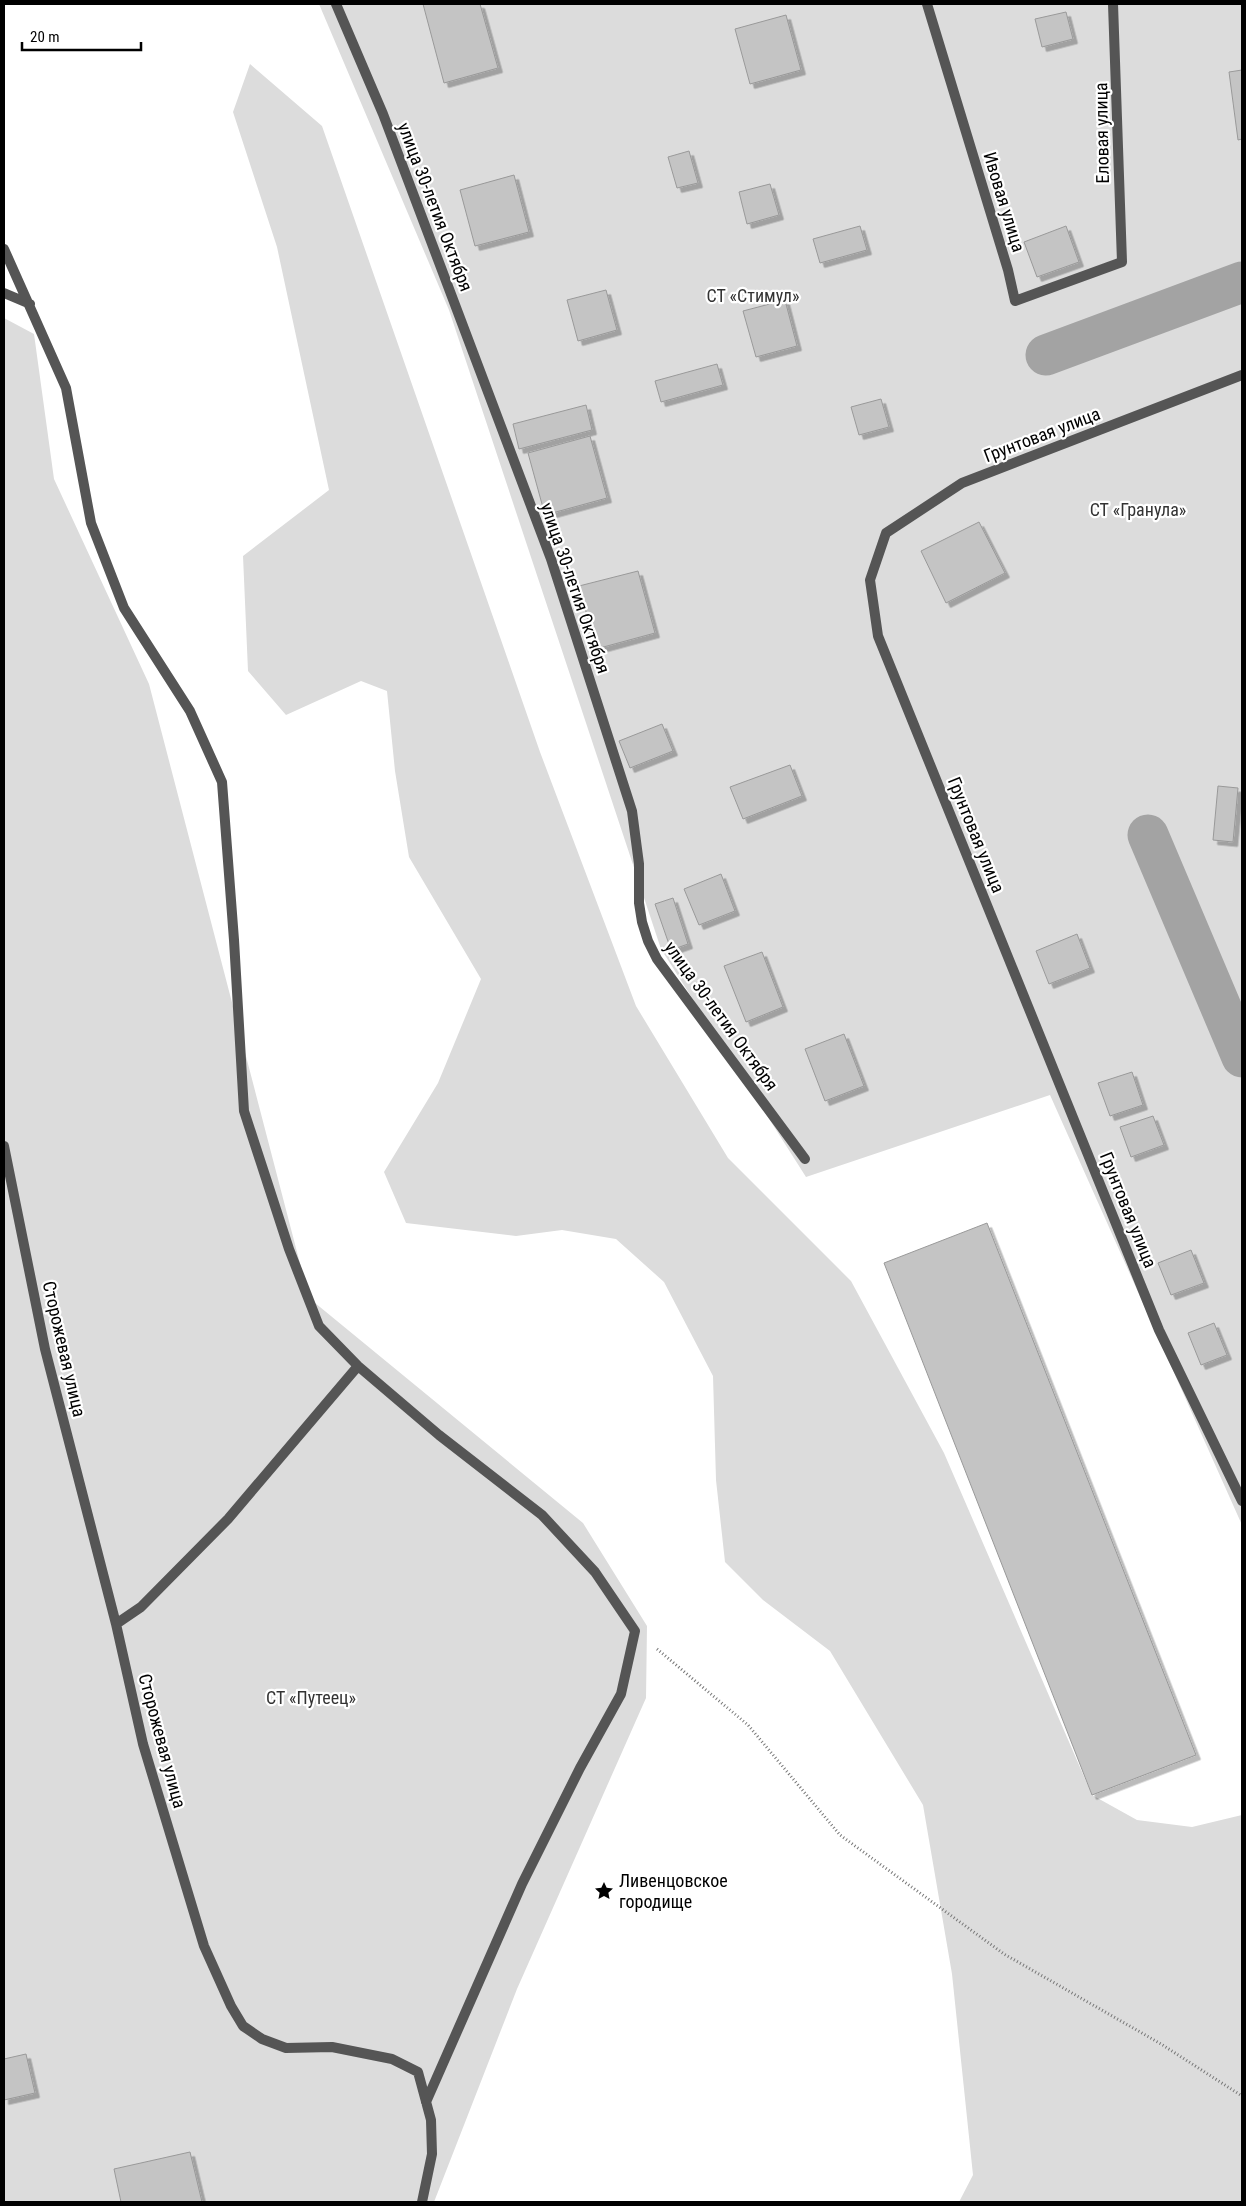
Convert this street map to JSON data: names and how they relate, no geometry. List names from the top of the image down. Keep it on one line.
{"streets":{"street":["Еловая улица","Ивовая улица","улица 30-летия Октября","Грунтовая улица","Сторожевая улица"]},"crossings":[["Еловая улица","Ивовая улица"]],"parks":["СТ «Стимул»","СТ «Гранула»","СТ «Путеец»"],"places":{"place":["Ливенцовское городище"]},"scale_bar":"20 m"}
